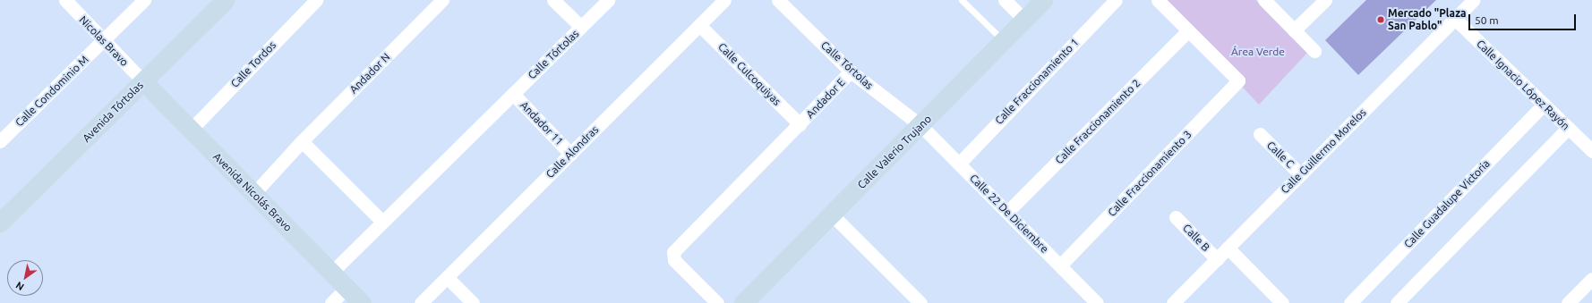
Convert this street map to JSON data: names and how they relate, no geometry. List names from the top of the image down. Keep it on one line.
{"streets":{"street":["Nicolas Bravo","Calle Tórtolas","Calle Tordos","Andador N","Calle Culcoquiyas","Calle Fraccionamiento 1","Calle Ignacio López Rayón","Calle Condominio M","Andador E","Avenida Tórtolas","Calle Fraccionamiento 2","Andador 11","Calle Guillermo Morelos","Calle Alondras","Calle Valerio Trujano","Calle C","Calle Fraccionamiento 3","Avenida Nicolás Bravo","Calle Guadalupe Victoria","Calle 22 De Diciembre","Calle B"]},"crossings":[["Nicolas Bravo","Calle Condominio M"],["Nicolas Bravo","Avenida Tórtolas"],["Nicolas Bravo","Avenida Nicolás Bravo"],["Calle Tórtolas","Andador E"],["Calle Tórtolas","Andador 11"],["Calle Tórtolas","Calle Valerio Trujano"],["Calle Tórtolas","Calle 22 De Diciembre"],["Calle Tordos","Avenida Nicolás Bravo"],["Calle Culcoquiyas","Andador E"],["Calle Culcoquiyas","Calle Alondras"],["Calle Fraccionamiento 1","Calle 22 De Diciembre"],["Calle Ignacio López Rayón","Calle Guillermo Morelos"],["Calle Ignacio López Rayón","Calle Guadalupe Victoria"],["Avenida Tórtolas","Avenida Nicolás Bravo"],["Calle Fraccionamiento 2","Calle Fraccionamiento 3"],["Calle Fraccionamiento 2","Calle 22 De Diciembre"],["Andador 11","Calle Alondras"],["Calle Guillermo Morelos","Calle C"],["Calle Guillermo Morelos","Calle B"],["Calle Valerio Trujano","Calle 22 De Diciembre"],["Calle Fraccionamiento 3","Calle 22 De Diciembre"]],"parks":["Área Verde"],"places":["Mercado \"Plaza San Pablo\""],"scale_bar":"50 m","north":"bottom left"}
